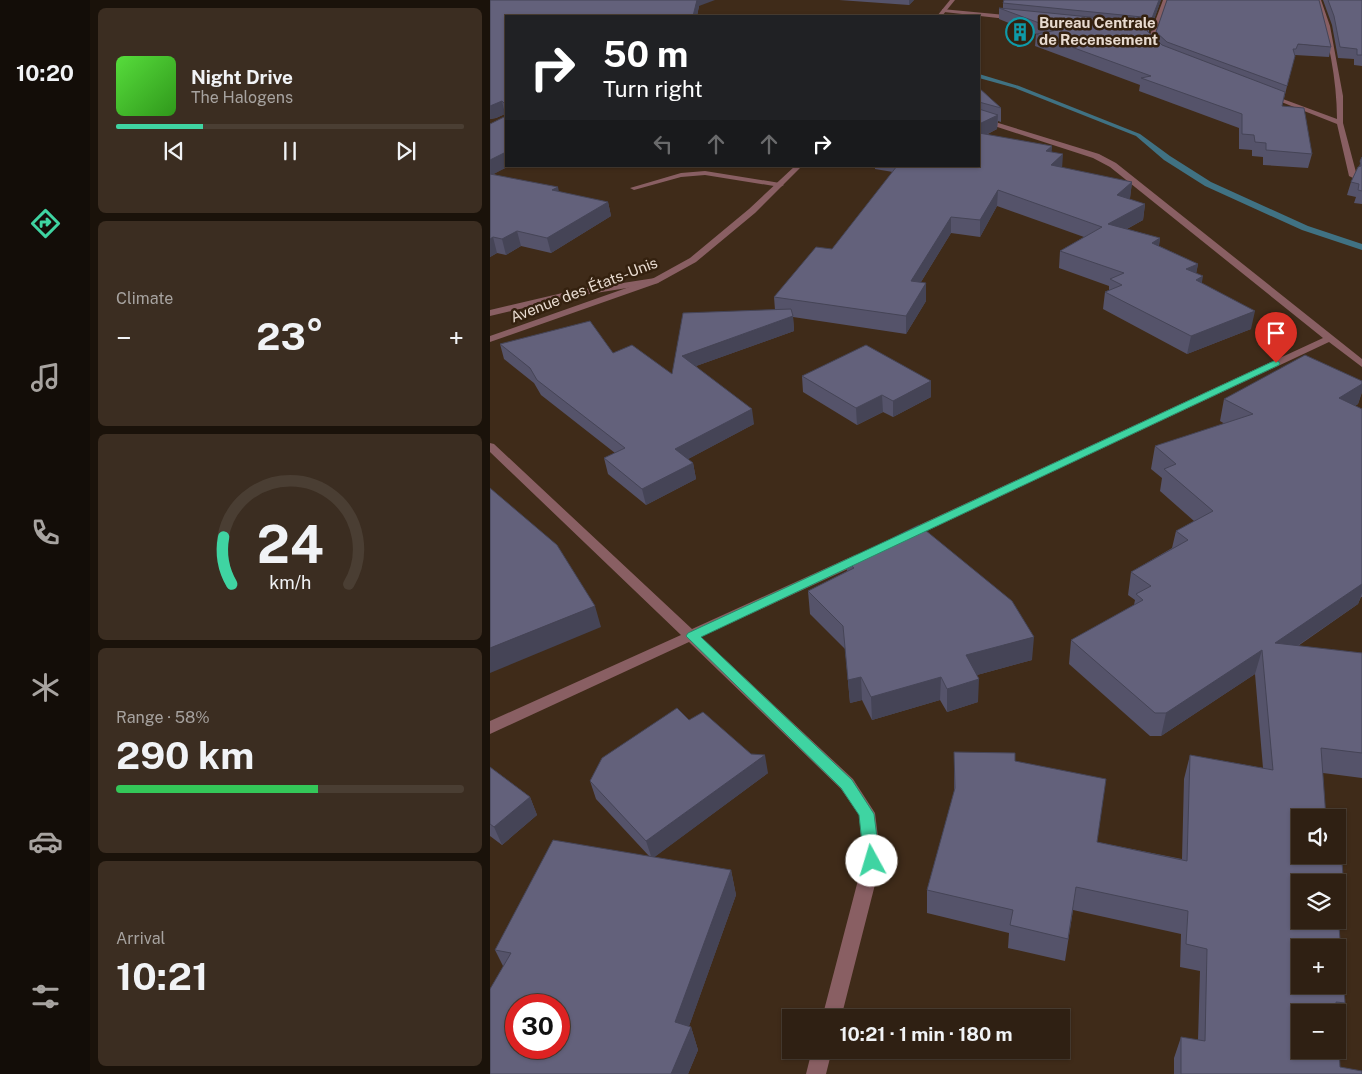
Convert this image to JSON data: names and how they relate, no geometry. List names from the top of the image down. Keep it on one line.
{"streets":{"street":["Avenue des États-Unis"]},"places":{"building":["Bureau Centrale de Recensement"]},"page":{"tabs":"10:20","turn":["50 m","Turn right"],"song":["Night Drive","The Halogens"],"tile":["Climate",["Range · 58%","290 km"],["Arrival","10:21"]],"heat":["−","23°","+"],"map_buttons":["+","−"],"limit":"30","trip":"10:21 · 1 min · 180 m","gauge":["24","km/h"]}}
